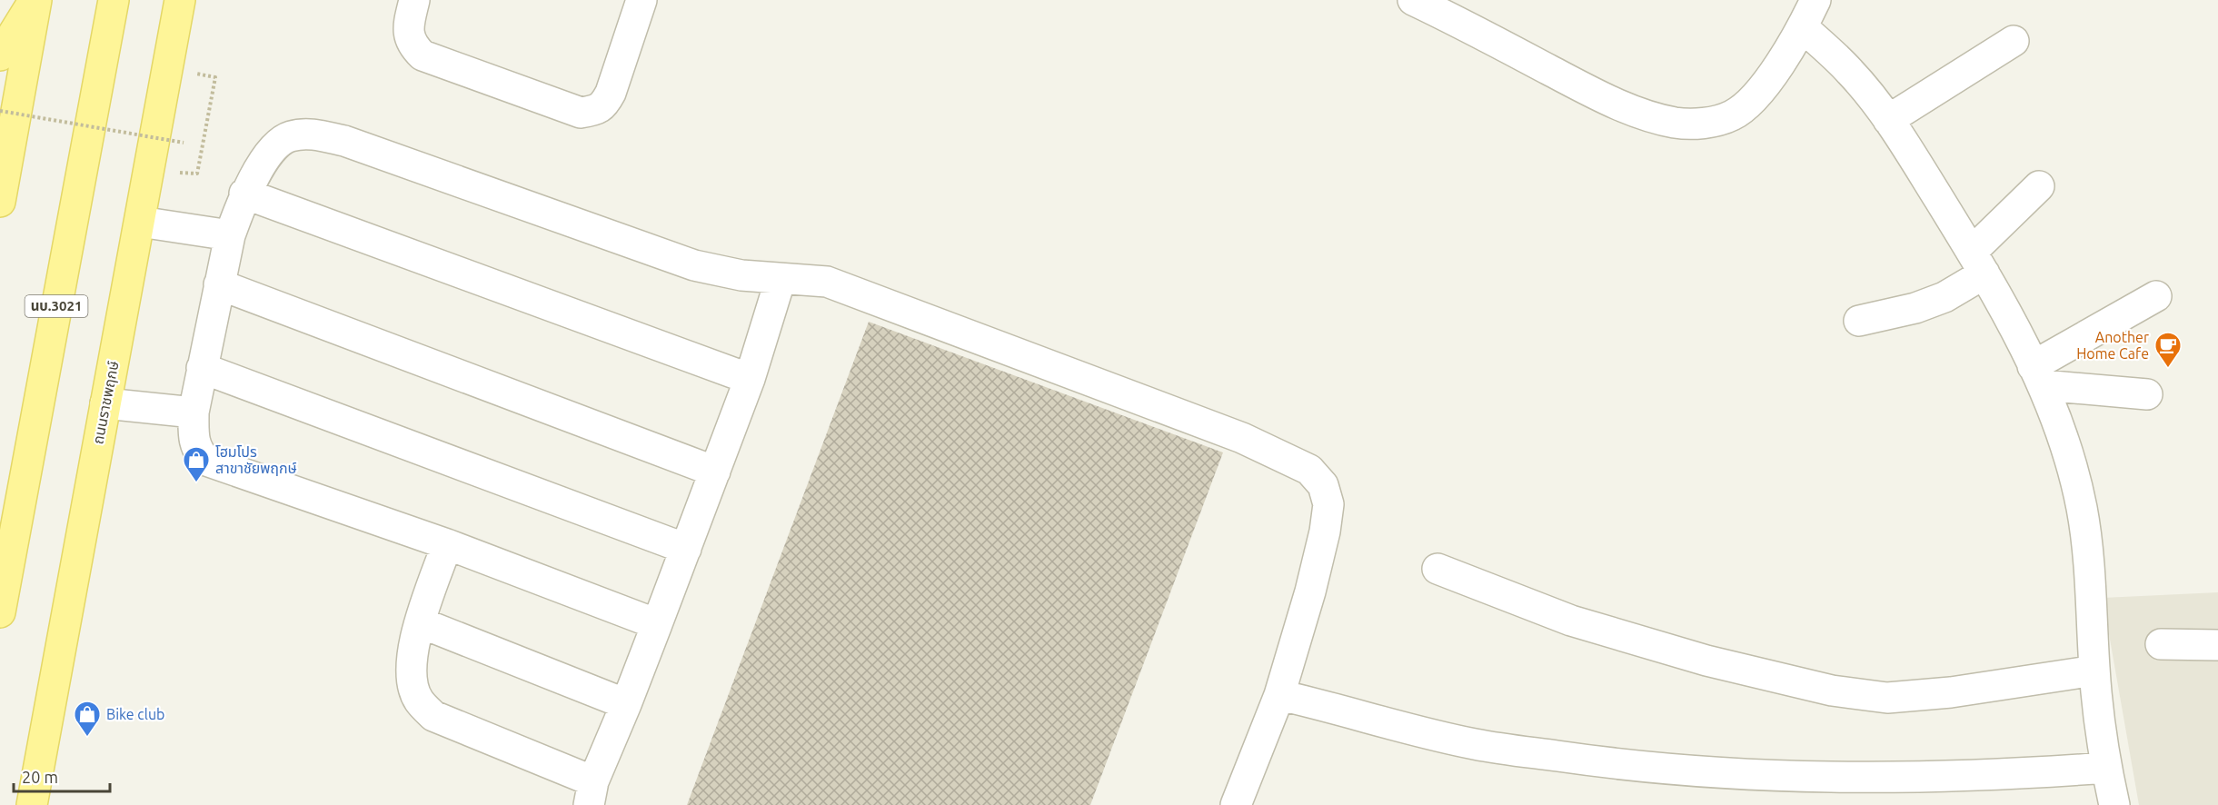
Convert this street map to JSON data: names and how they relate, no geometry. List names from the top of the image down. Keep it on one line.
{"streets":{"main road":["นบ.3021","ถนนราชพฤกษ์"]},"places":{"cafe":["Another Home Cafe"],"shop":["โฮมโปร สาขาชัยพฤกษ์","Bike club"]},"scale_bar":"20 m"}
